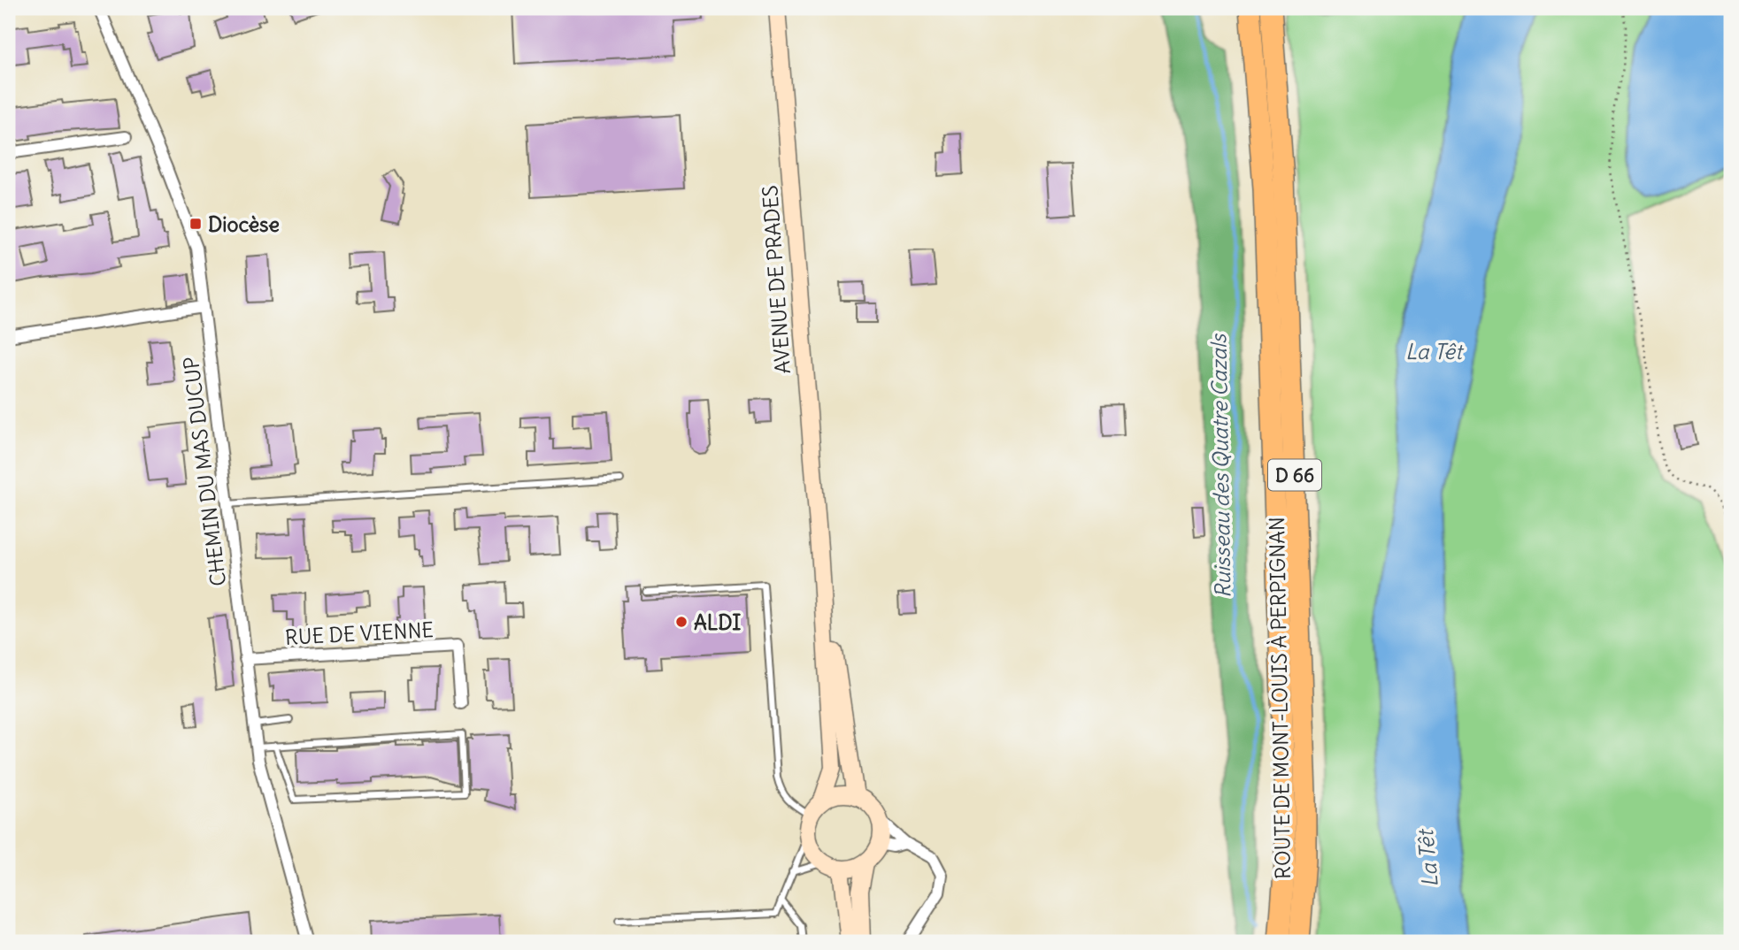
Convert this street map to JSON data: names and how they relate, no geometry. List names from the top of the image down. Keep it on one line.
{"streets":{"highway":["D 66","ROUTE DE MONT-LOUIS À PERPIGNAN"],"main road":["AVENUE DE PRADES"],"street":["CHEMIN DU MAS DUCUP","RUE DE VIENNE"]},"crossings":[["CHEMIN DU MAS DUCUP","RUE DE VIENNE"]],"water":["La Têt","Ruisseau des Quatre Cazals"],"places":{"transit":["Diocèse"],"other":["ALDI"]}}
